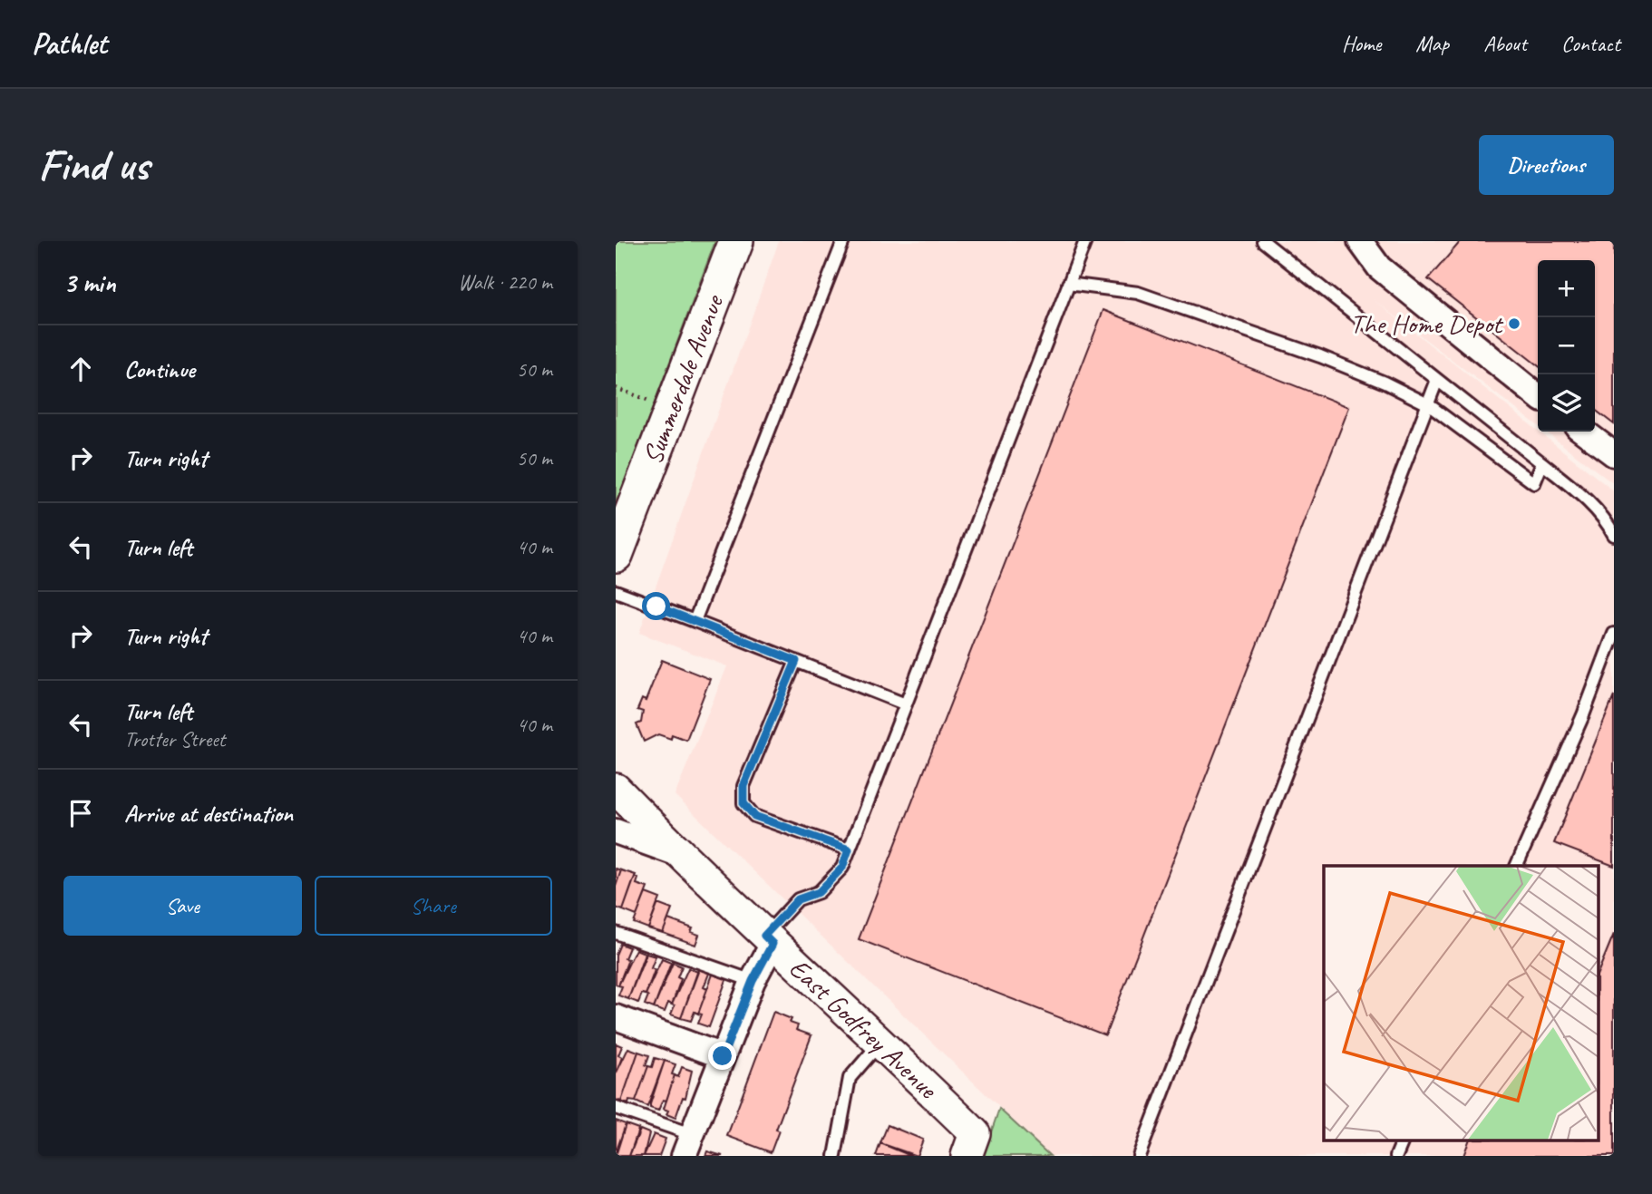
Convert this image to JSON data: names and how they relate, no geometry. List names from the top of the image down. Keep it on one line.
{"streets":{"main road":["Summerdale Avenue"],"street":["East Godfrey Avenue"]},"places":["The Home Depot"],"page":{"header":"Pathlet","nav":["Home","Map","About","Contact"],"buttons":["Directions",["Save","Share"]],"title":"Find us","heading":["3 min","Walk · 220 m"],"map_buttons":["+","−"],"list":[["Continue","50 m"],["Turn right","50 m"],["Turn left","40 m"],["Turn right","40 m"],["Turn left","Trotter Street","40 m"],"Arrive at destination"]}}
